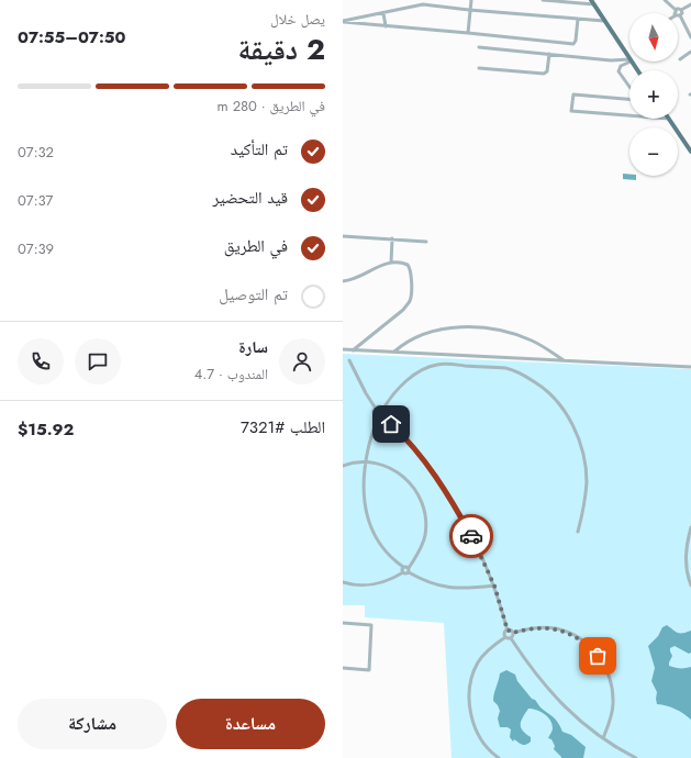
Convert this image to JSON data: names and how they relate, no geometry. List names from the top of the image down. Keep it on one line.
{"north":"bottom","page":{"heading":["2 دقيقة","يصل خلال","07:50–07:55"],"panel":["سارة","المندوب · 4.7","الطلب #7321","$15.92"],"map_buttons":["+","−"],"bar":"في الطريق · 280 m","list":[["تم التأكيد","07:32"],["قيد التحضير","07:37"],["في الطريق","07:39"],"تم التوصيل"],"buttons":["مساعدة","مشاركة"]}}
